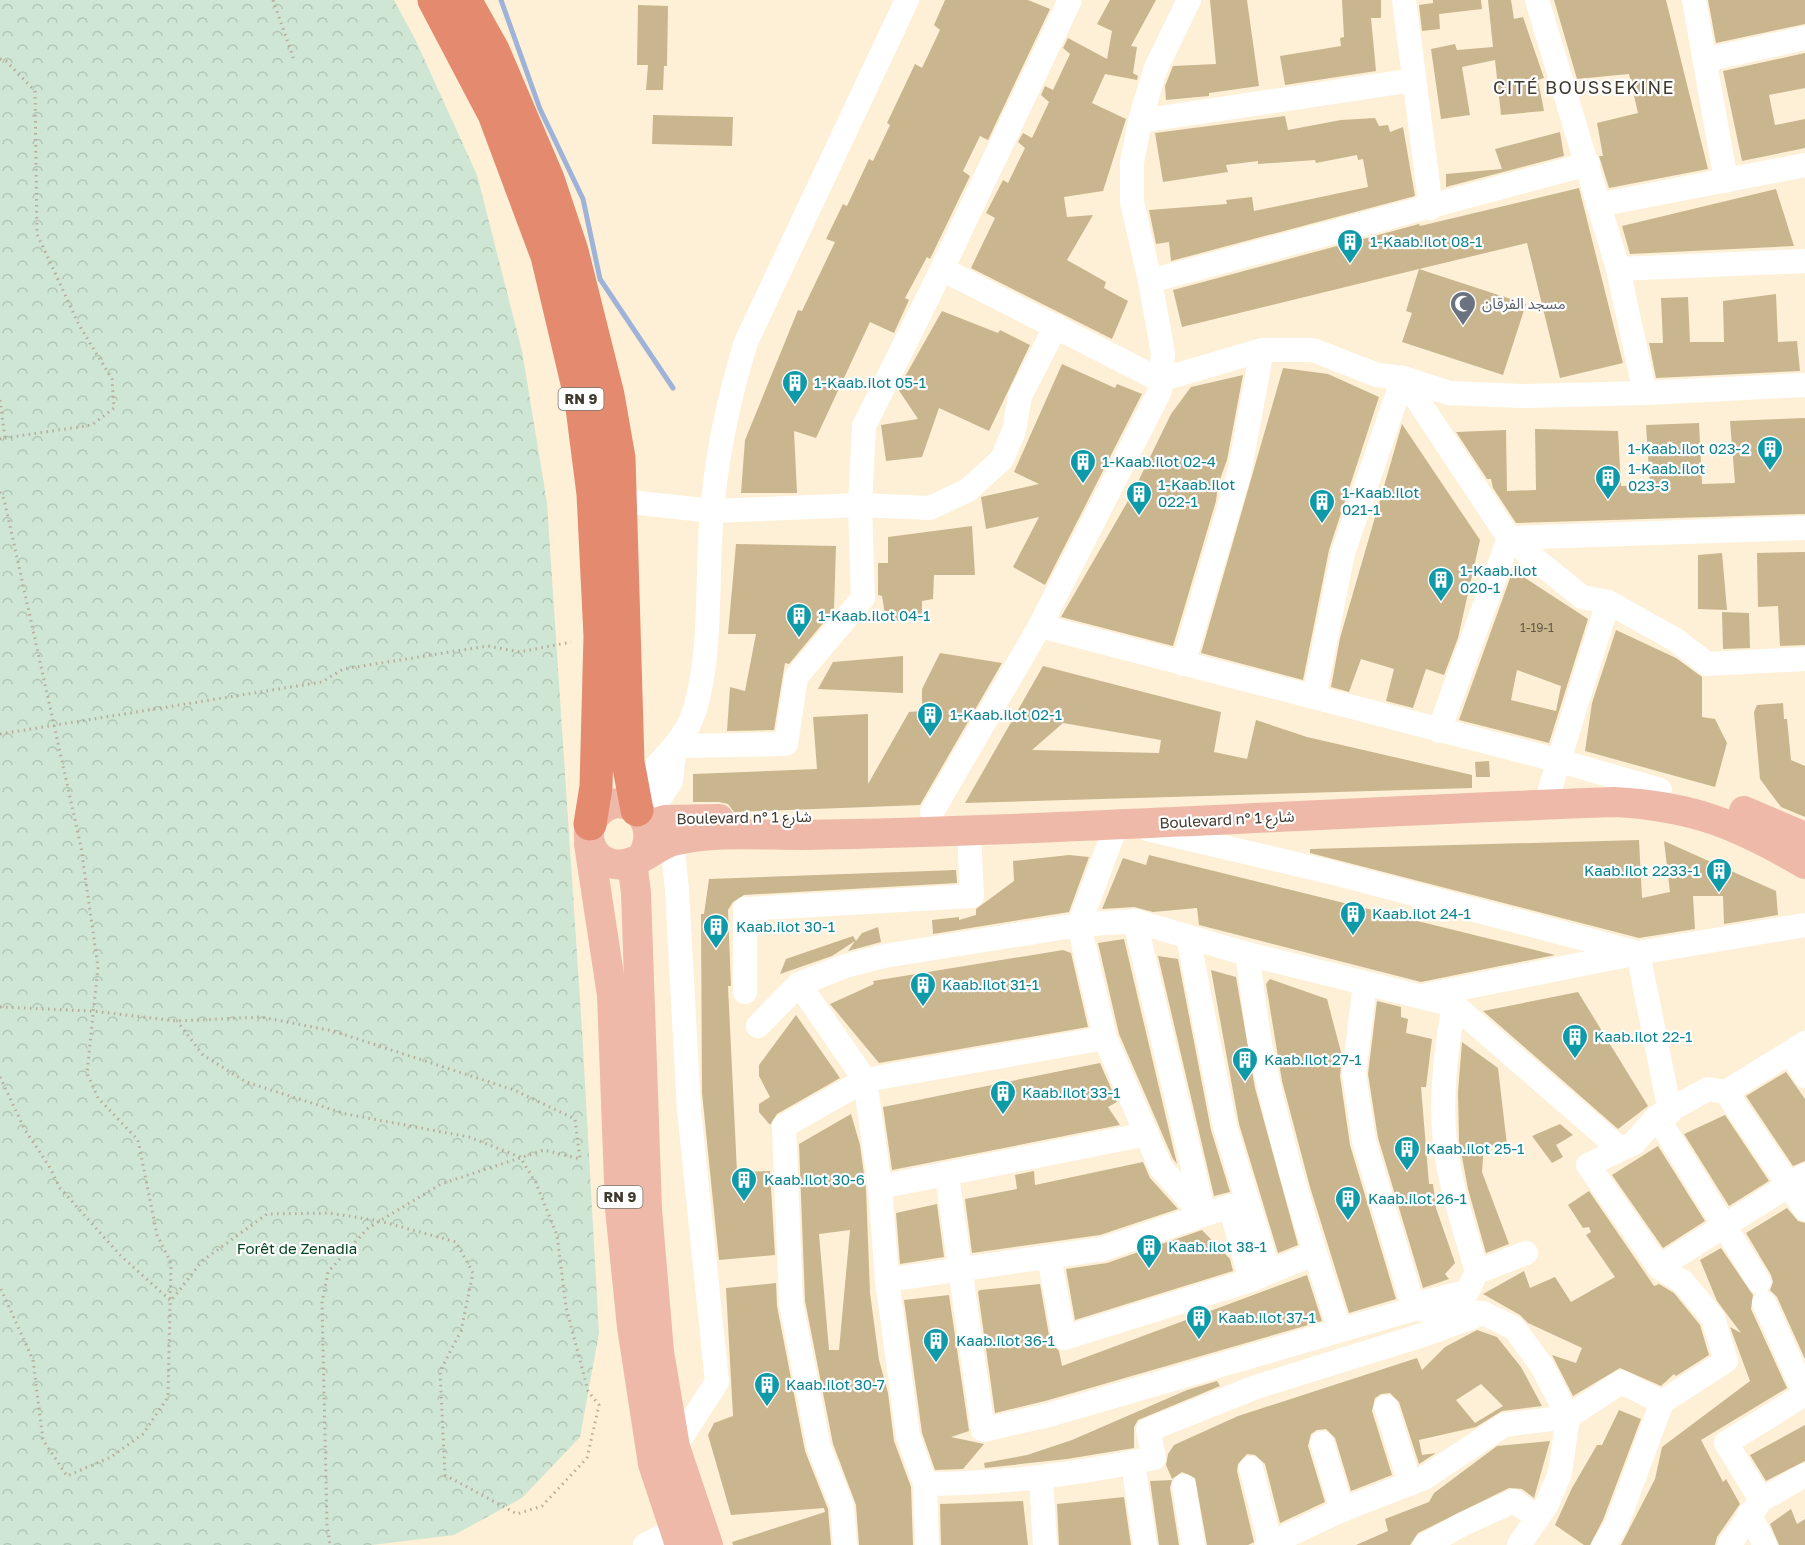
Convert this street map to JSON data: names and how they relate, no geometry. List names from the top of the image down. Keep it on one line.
{"streets":{"highway":["RN 9"],"main road":["Boulevard n° شارع 1"]},"crossings":[["RN 9","Boulevard n° شارع 1"]],"districts":["CITÉ BOUSSEKINE"],"parks":["Forêt de Zenadia"],"places":{"building":["1-Kaab.ilot 08-1","1-Kaab.ilot 05-1","1-Kaab.ilot 023-2","1-Kaab.ilot 02-4","1-Kaab.ilot 023-3","1-Kaab.ilot 022-1","1-Kaab.ilot 021-1","1-Kaab.ilot 020-1","1-Kaab.ilot 04-1","1-Kaab.ilot 02-1","Kaab.ilot 2233-1","Kaab.ilot 24-1","Kaab.ilot 30-1","Kaab.ilot 31-1","Kaab.ilot 22-1","Kaab.ilot 27-1","Kaab.ilot 33-1","Kaab.ilot 25-1","Kaab.ilot 30-6","Kaab.ilot 26-1","Kaab.ilot 38-1","Kaab.ilot 37-1","Kaab.ilot 36-1","Kaab.ilot 30-7"],"mosque":["مسجد الفرقان"]},"house_numbers":["1-19-1"]}
